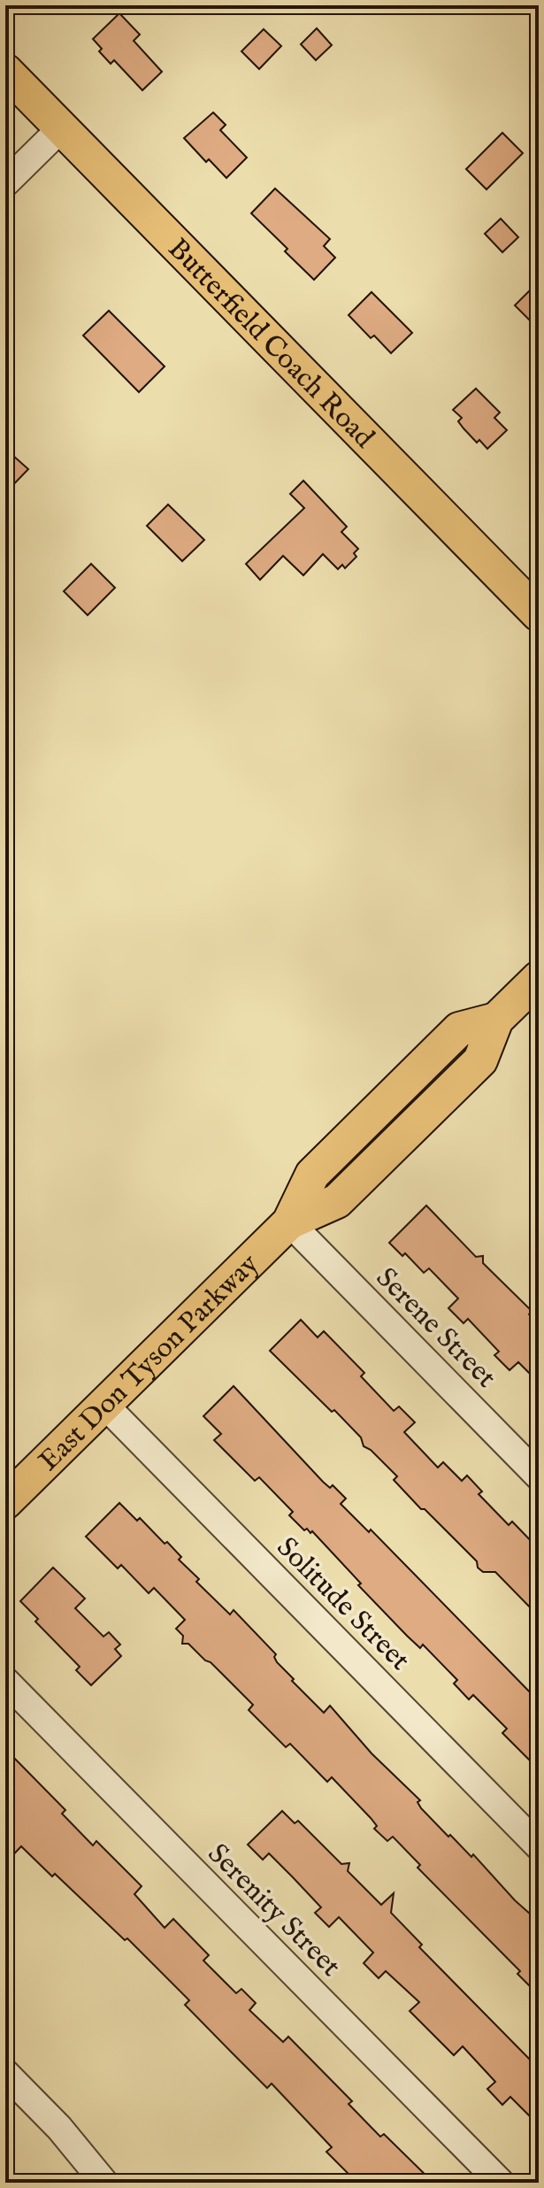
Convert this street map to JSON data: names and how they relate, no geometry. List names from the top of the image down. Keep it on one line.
{"streets":{"main road":["Butterfield Coach Road","East Don Tyson Parkway"],"street":["Serene Street","Solitude Street","Serenity Street"]},"crossings":[["Serene Street","East Don Tyson Parkway"],["East Don Tyson Parkway","Solitude Street"]]}
